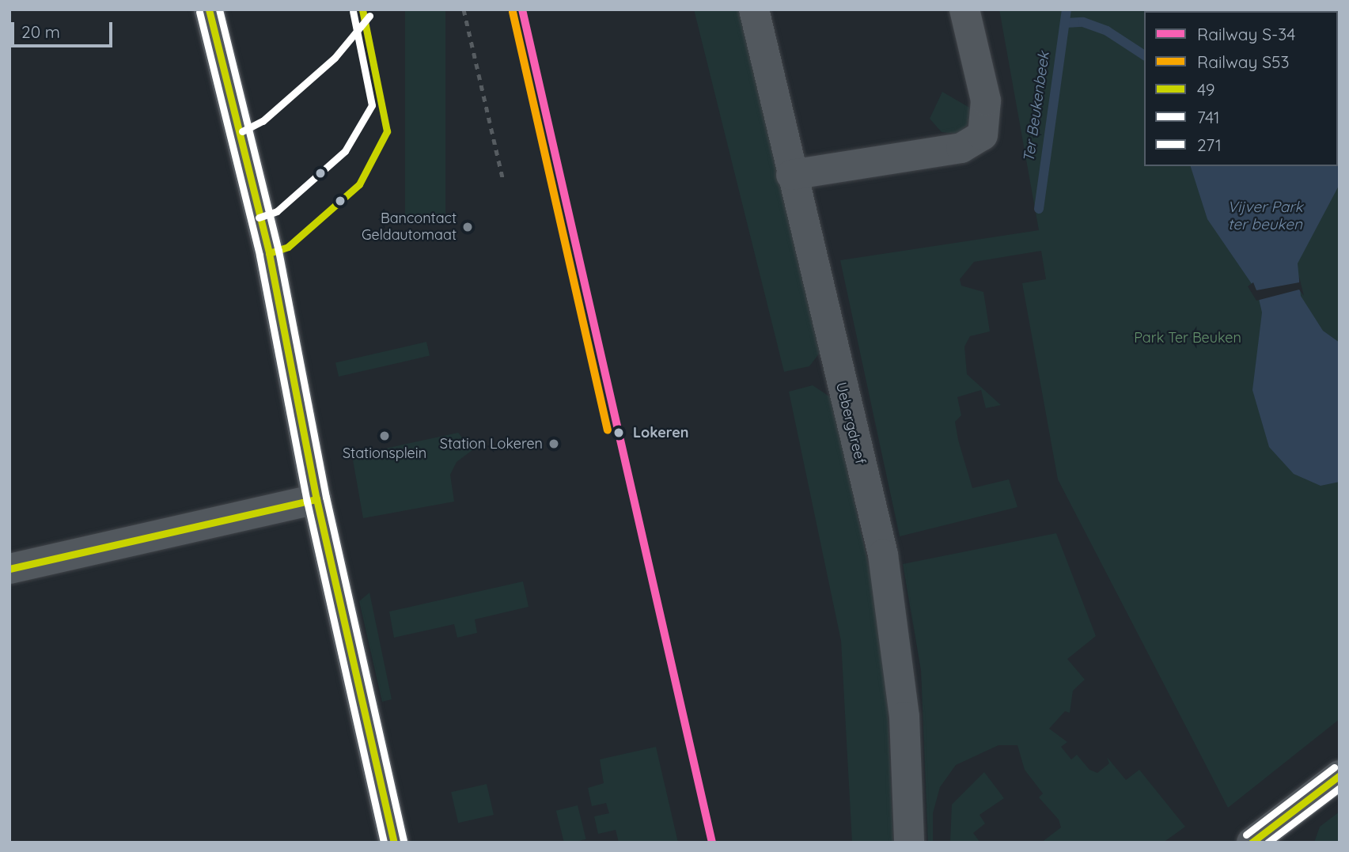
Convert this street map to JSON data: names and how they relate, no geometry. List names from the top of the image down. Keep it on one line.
{"streets":{"street":["Uebergdreef"]},"water":["Ter Beukenbeek","Vijver Park ter beuken"],"parks":["Park Ter Beuken"],"places":["Bancontact Geldautomaat","Lokeren","Stationsplein","Station Lokeren"],"lines":["rail line S-34","transit line 49","transit line 271","rail line S53","transit line 741"],"legend":["Railway S-34","Railway S53","49","741","271"],"scale_bar":"20 m"}
